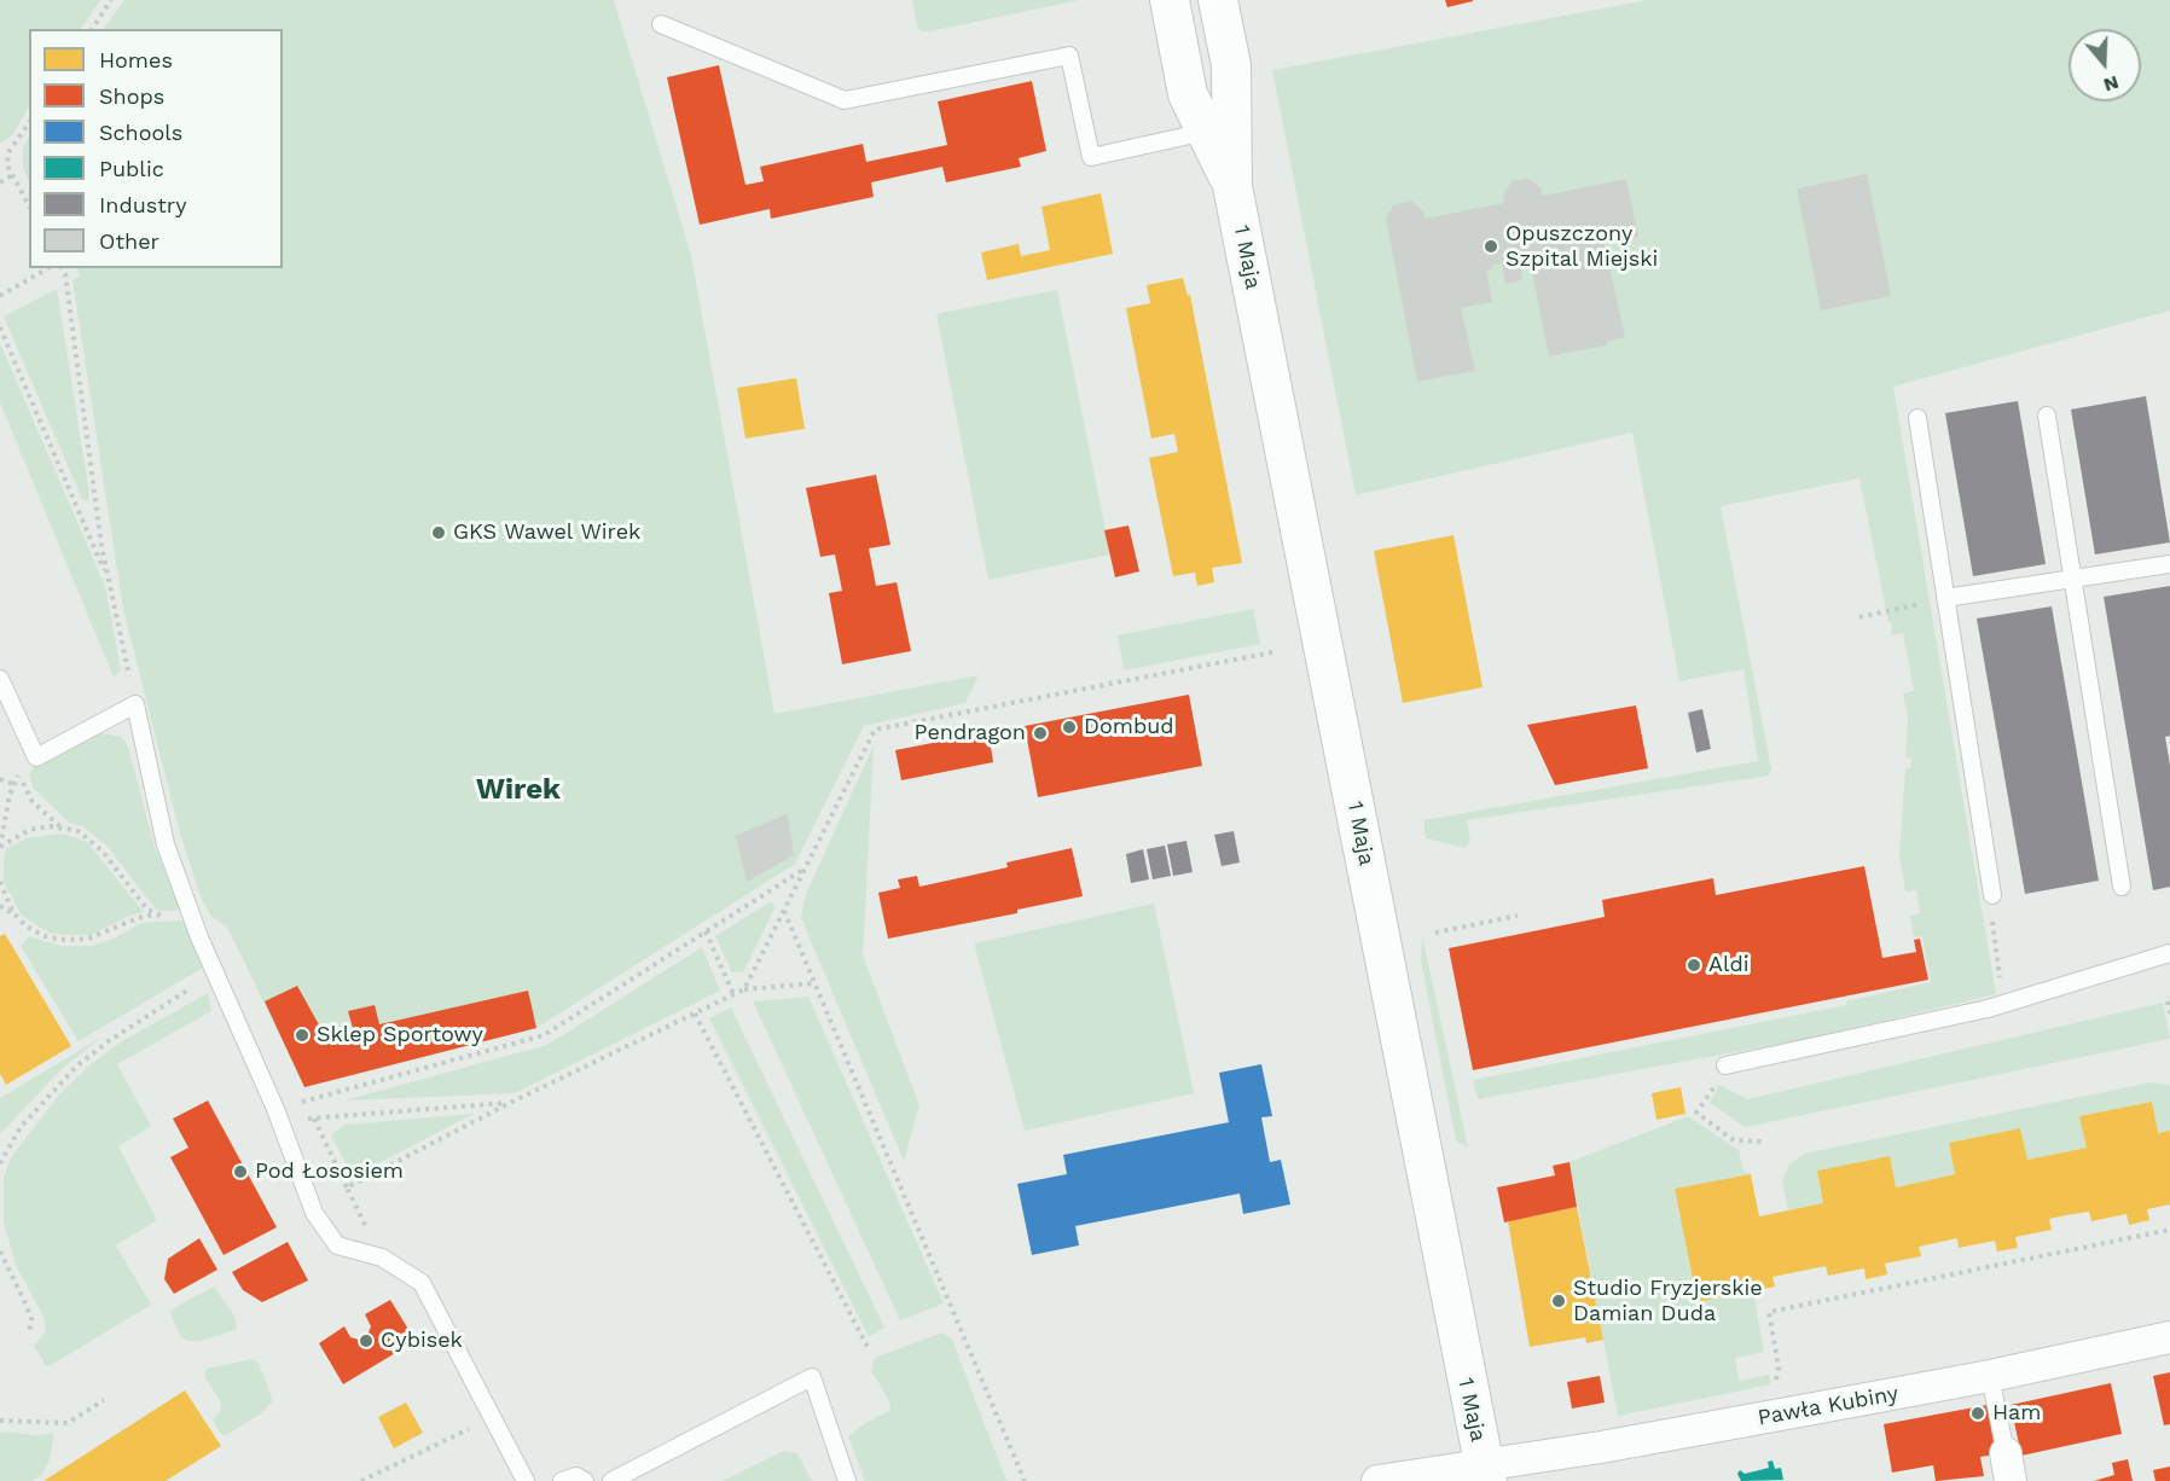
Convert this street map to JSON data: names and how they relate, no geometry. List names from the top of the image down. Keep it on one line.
{"streets":{"street":["1 Maja","Pawła Kubiny"]},"crossings":[["1 Maja","Pawła Kubiny"]],"districts":["Wirek"],"places":["Opuszczony Szpital Miejski","GKS Wawel Wirek","Dombud","Pendragon","Aldi","Sklep Sportowy","Pod Łososiem","Studio Fryzjerskie Damian Duda","Cybisek","Ham"],"legend":["Homes","Shops","Schools","Public","Industry","Other"],"north":"bottom"}
